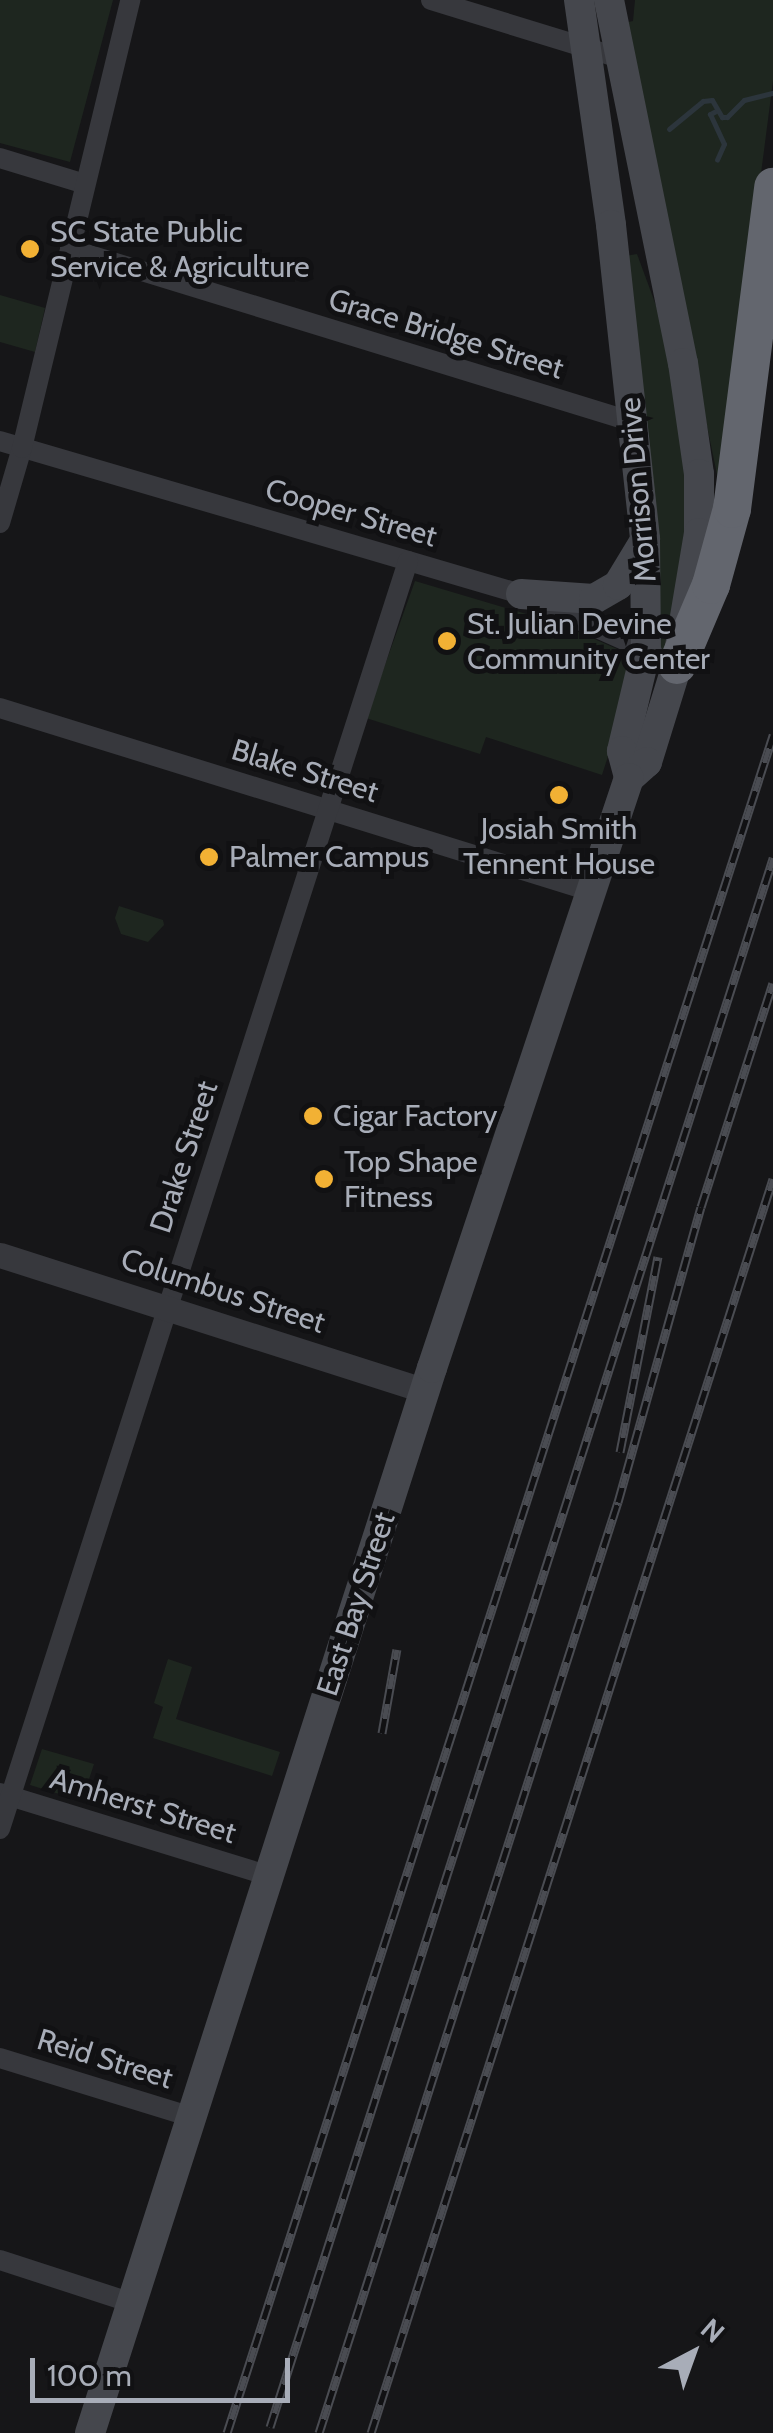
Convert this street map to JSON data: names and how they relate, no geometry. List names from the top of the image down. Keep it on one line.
{"streets":{"main road":["Morrison Drive","East Bay Street"],"street":["Grace Bridge Street","Cooper Street","Blake Street","Drake Street","Columbus Street","Amherst Street","Reid Street"]},"crossings":[["Grace Bridge Street","Morrison Drive"],["Morrison Drive","Cooper Street"],["Morrison Drive","East Bay Street"],["Cooper Street","Drake Street"],["Blake Street","Drake Street"],["Blake Street","East Bay Street"],["Drake Street","Columbus Street"],["Drake Street","Amherst Street"],["Columbus Street","East Bay Street"],["East Bay Street","Amherst Street"],["East Bay Street","Reid Street"]],"places":["SC State Public Service & Agriculture","St. Julian Devine Community Center","Josiah Smith Tennent House","Palmer Campus","Cigar Factory","Top Shape Fitness"],"scale_bar":"100 m","north":"top right"}
